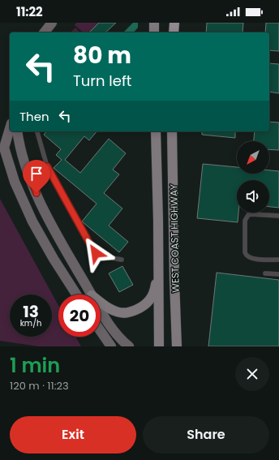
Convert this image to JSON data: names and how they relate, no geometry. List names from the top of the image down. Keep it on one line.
{"streets":{"main road":["WEST COAST HIGHWAY"]},"north":"bottom left","page":{"status":"11:22","turn":["80 m","Turn left"],"then":"Then","speed":"13 km/h","limit":"20","heading":["1 min","120 m · 11:23"],"buttons":["Exit","Share"]}}
